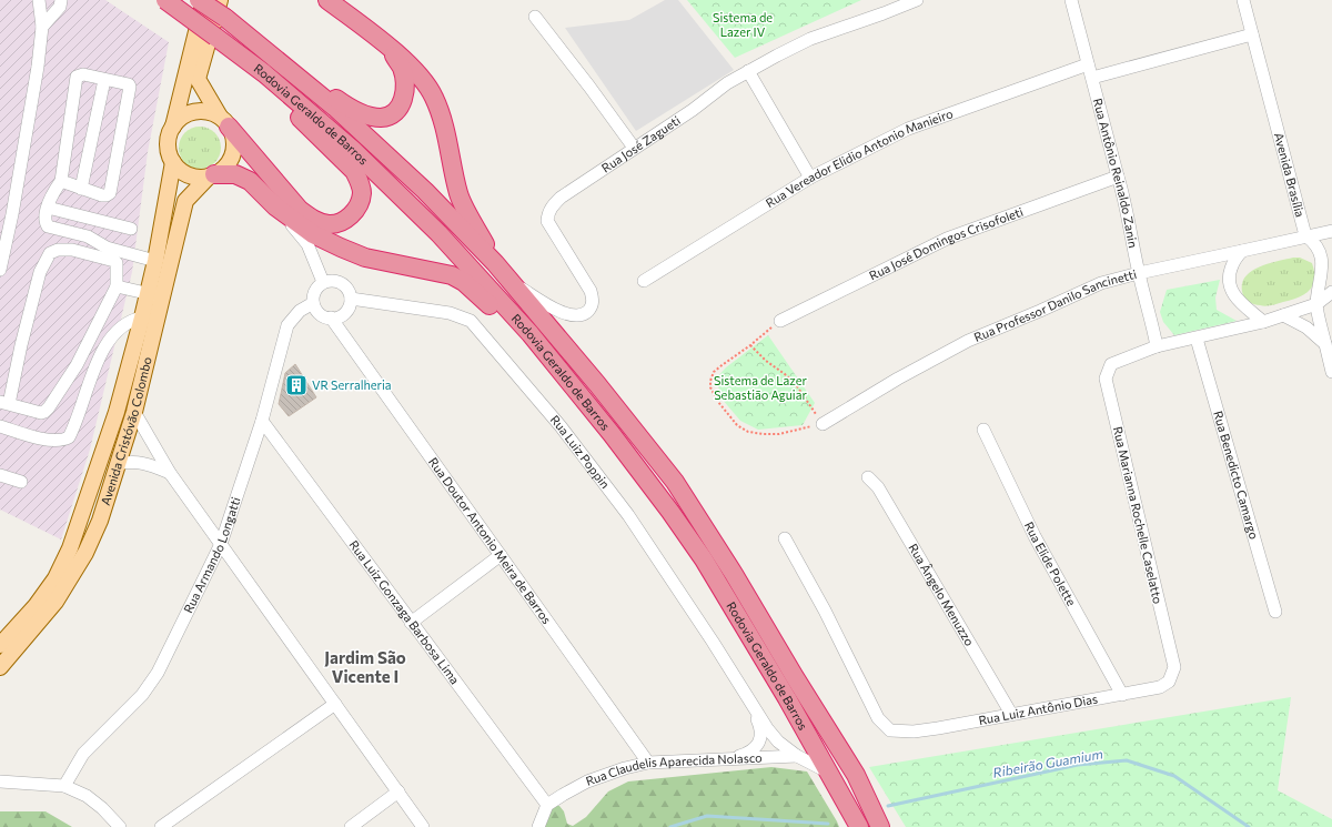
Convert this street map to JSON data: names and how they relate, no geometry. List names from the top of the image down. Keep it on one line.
{"streets":{"highway":["Rodovia Geraldo de Barros"],"main road":["Avenida Cristóvão Colombo"],"street":["Rua José Zagueti","Rua Vereador Elidio Antonio Manieiro","Rua Antônio Reinaldo Zanin","Avenida Brasília","Rua José Domingos Crisofoleti","Rua Professor Danilo Sancinetti","Rua Luiz Poppin","Rua Benedicto Camargo","Rua Marianna Rochelle Caselatto","Rua Doutor Antonio Meira de Barros","Rua Armando Longatti","Rua Elide Polette","Rua Ângelo Menuzzo","Rua Luiz Gonzaga Barbosa Lima","Rua Luiz Antônio Dias","Rua Claudelis Aparecida Nolasco"]},"crossings":[["Rodovia Geraldo de Barros","Rua José Zagueti"],["Rua Vereador Elidio Antonio Manieiro","Rua Antônio Reinaldo Zanin"],["Rua Antônio Reinaldo Zanin","Rua José Domingos Crisofoleti"],["Rua Antônio Reinaldo Zanin","Rua Professor Danilo Sancinetti"],["Rua Antônio Reinaldo Zanin","Rua Marianna Rochelle Caselatto"],["Avenida Brasília","Rua Professor Danilo Sancinetti"],["Rua Luiz Poppin","Rua Doutor Antonio Meira de Barros"],["Rua Luiz Poppin","Rua Armando Longatti"],["Rua Luiz Poppin","Rua Claudelis Aparecida Nolasco"],["Rua Marianna Rochelle Caselatto","Rua Luiz Antônio Dias"],["Rua Doutor Antonio Meira de Barros","Rua Armando Longatti"],["Rua Doutor Antonio Meira de Barros","Rua Claudelis Aparecida Nolasco"],["Rua Armando Longatti","Rua Luiz Gonzaga Barbosa Lima"],["Rua Elide Polette","Rua Luiz Antônio Dias"],["Rua Ângelo Menuzzo","Rua Luiz Antônio Dias"],["Rua Luiz Gonzaga Barbosa Lima","Rua Claudelis Aparecida Nolasco"]],"districts":["Jardim São Vicente I"],"water":["Ribeirão Guamium"],"parks":["Sistema de Lazer IV","Sistema de Lazer Sebastião Aguiar"],"places":{"building":["VR Serralheria"]}}
